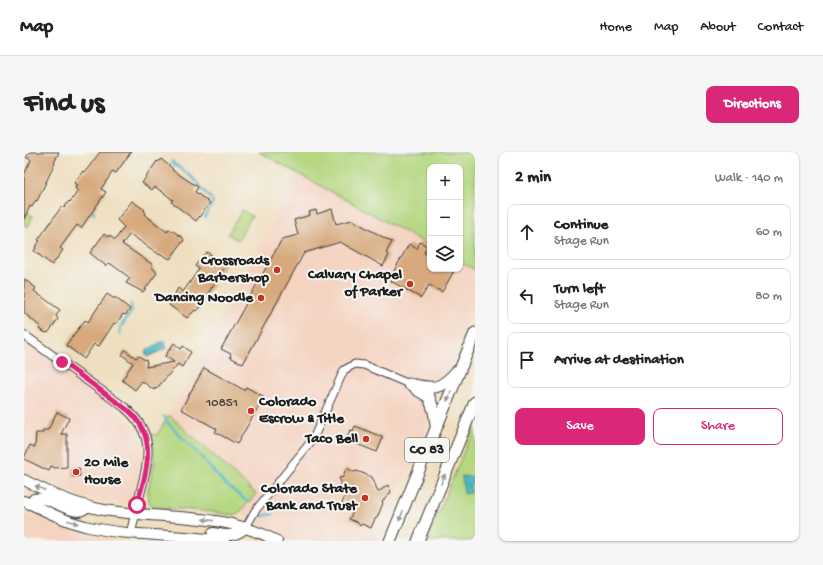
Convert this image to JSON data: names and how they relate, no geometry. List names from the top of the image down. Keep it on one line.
{"streets":{"highway":["CO 83"]},"places":["Crossroads Barbershop","Calvary Chapel of Parker","Dancing Noodle","Colorado Escrow & Title","Taco Bell","20 Mile House","Colorado State Bank and Trust"],"house_numbers":["10851"],"page":{"header":"Map","nav":["Home","Map","About","Contact"],"buttons":["Directions",["Save","Share"]],"title":"Find us","heading":["2 min","Walk · 140 m"],"map_buttons":["+","−"],"list":[["Continue","Stage Run","60 m"],["Turn left","Stage Run","80 m"],"Arrive at destination"]}}
